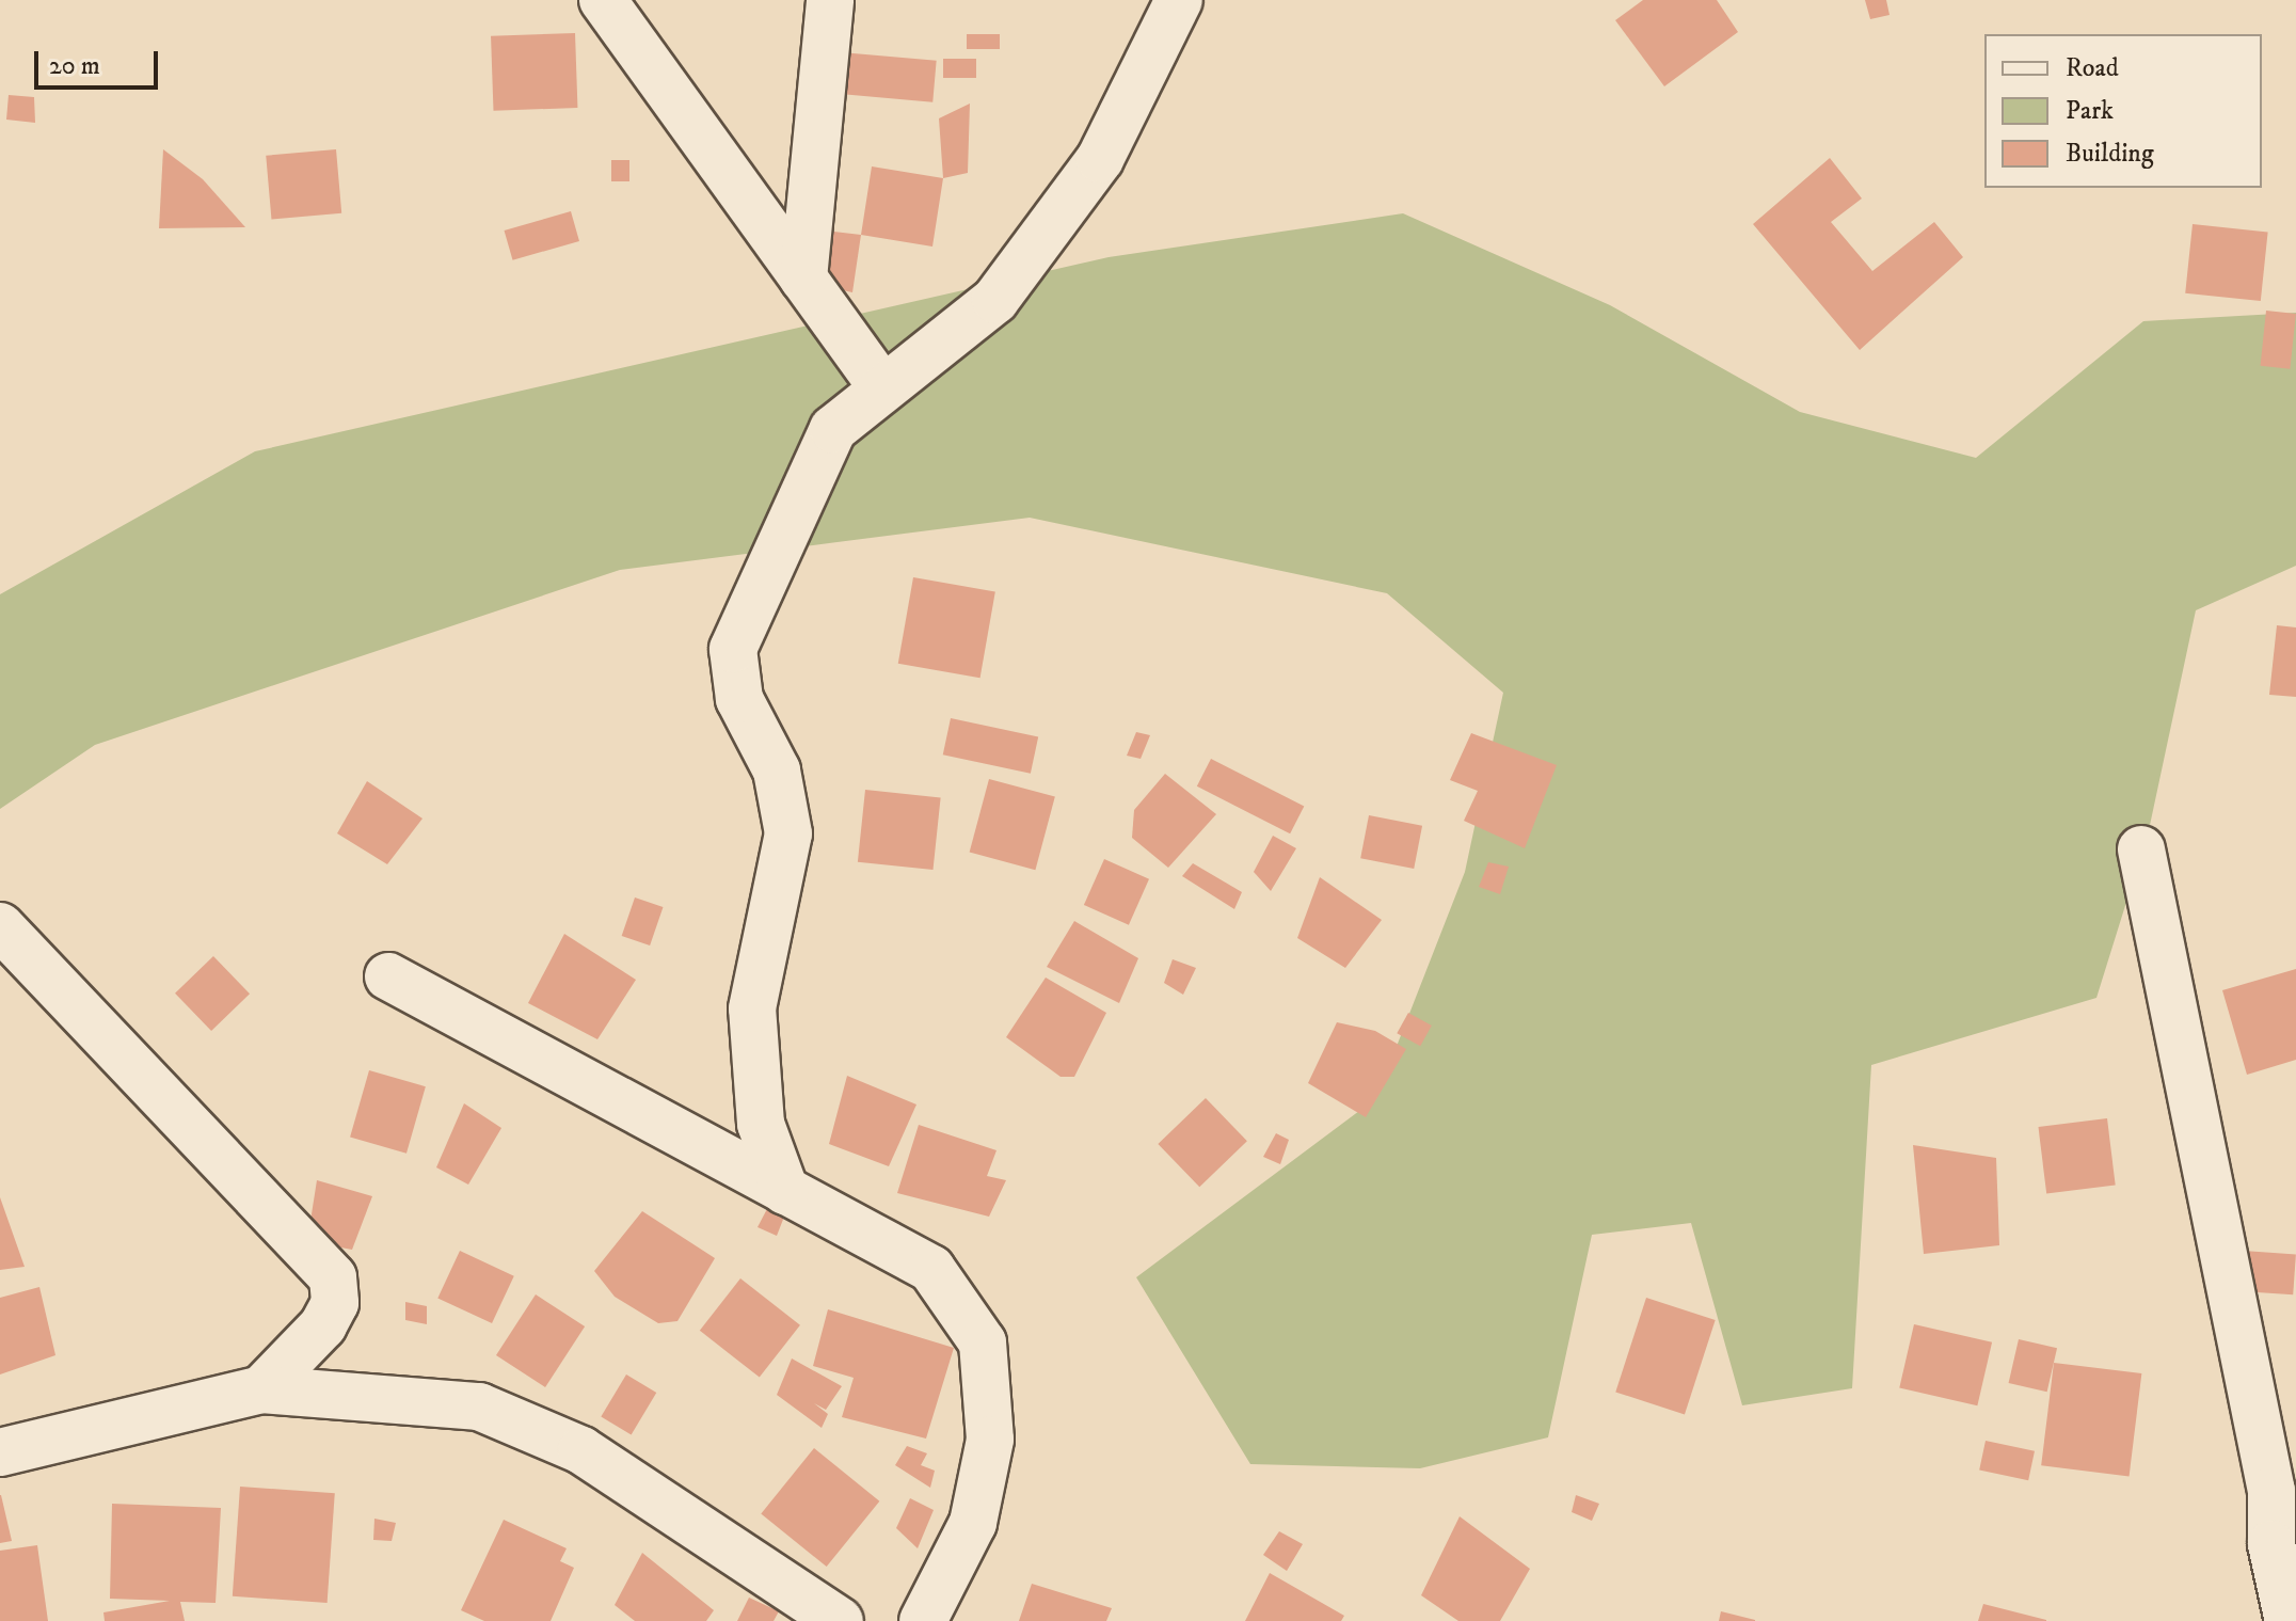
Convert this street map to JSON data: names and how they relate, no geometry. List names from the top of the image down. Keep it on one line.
{"legend":["Road","Park","Building"],"scale_bar":"20 m"}
